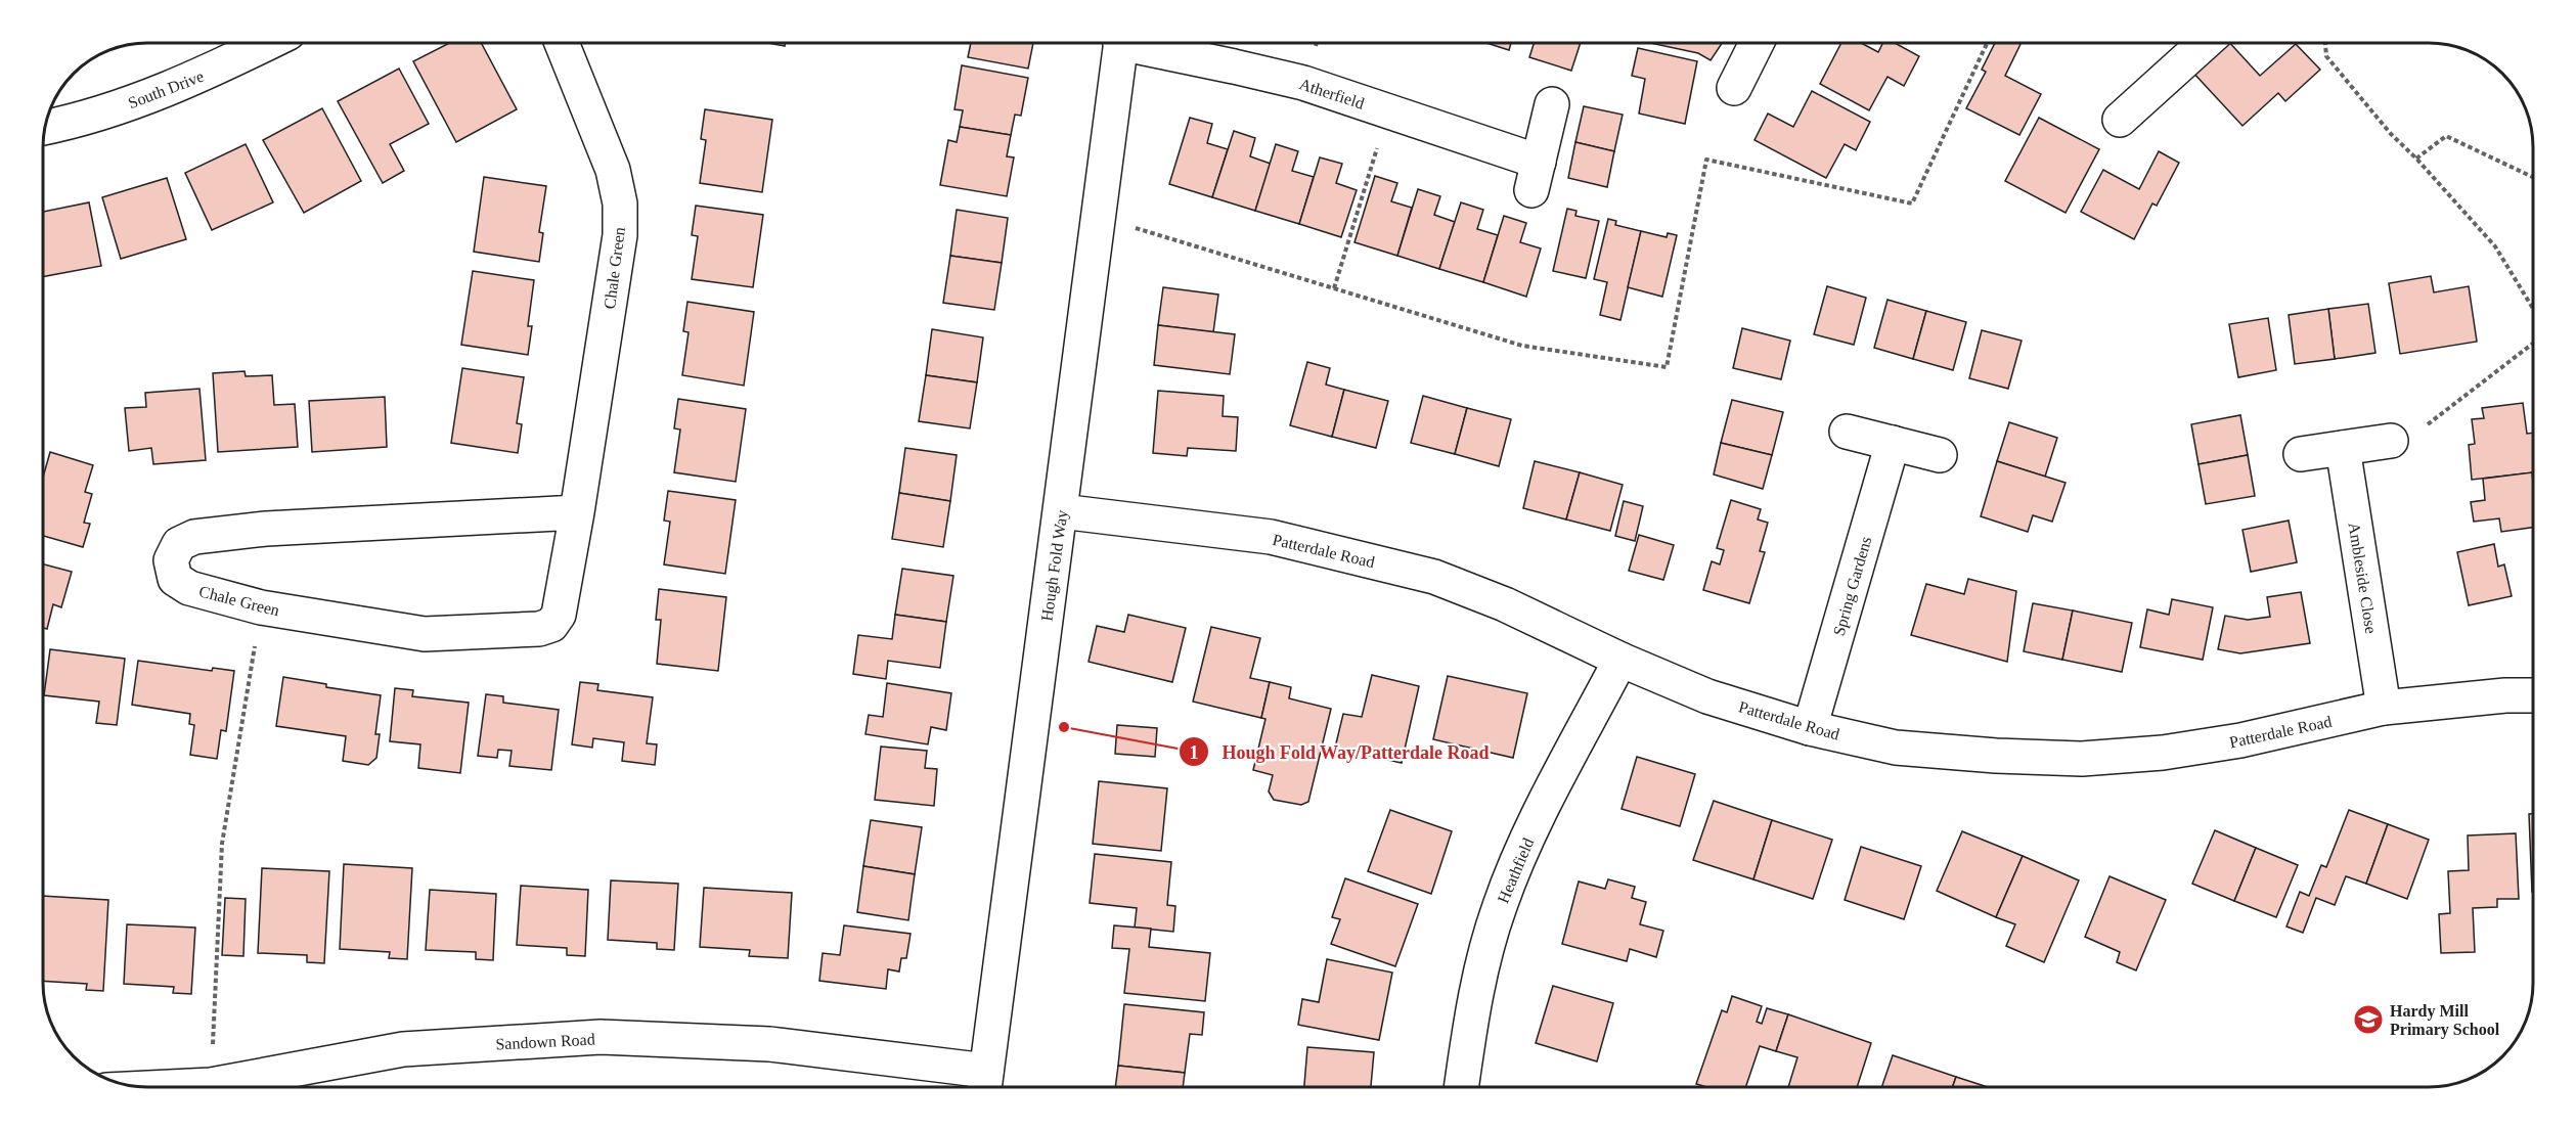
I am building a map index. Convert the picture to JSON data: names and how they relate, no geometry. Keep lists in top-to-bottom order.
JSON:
{
  "streets": {
    "street": [
      "South Drive",
      "Atherfield",
      "Chale Green",
      "Patterdale Road",
      "Hough Fold Way",
      "Ambleside Close",
      "Spring Gardens",
      "Heathfield",
      "Sandown Road"
    ]
  },
  "crossings": [
    ["Patterdale Road", "Hough Fold Way"],
    ["Patterdale Road", "Ambleside Close"],
    ["Patterdale Road", "Spring Gardens"],
    ["Patterdale Road", "Heathfield"],
    ["Hough Fold Way", "Sandown Road"]
  ],
  "places": {
    "other": ["Hough Fold Way/Patterdale Road"],
    "school or university": ["Hardy Mill Primary School"]
  }
}
